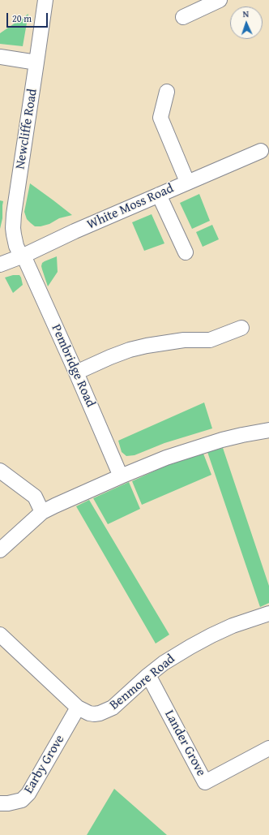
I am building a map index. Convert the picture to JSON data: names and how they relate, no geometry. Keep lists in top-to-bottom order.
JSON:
{
  "streets": {
    "street": [
      "Newcliffe Road",
      "White Moss Road",
      "Pembridge Road",
      "Benmore Road",
      "Lander Grove",
      "Earby Grove"
    ]
  },
  "crossings": [
    ["Newcliffe Road", "White Moss Road"],
    ["Newcliffe Road", "Pembridge Road"],
    ["White Moss Road", "Pembridge Road"],
    ["Benmore Road", "Lander Grove"],
    ["Benmore Road", "Earby Grove"]
  ],
  "scale_bar": "20 m",
  "north": "top"
}
